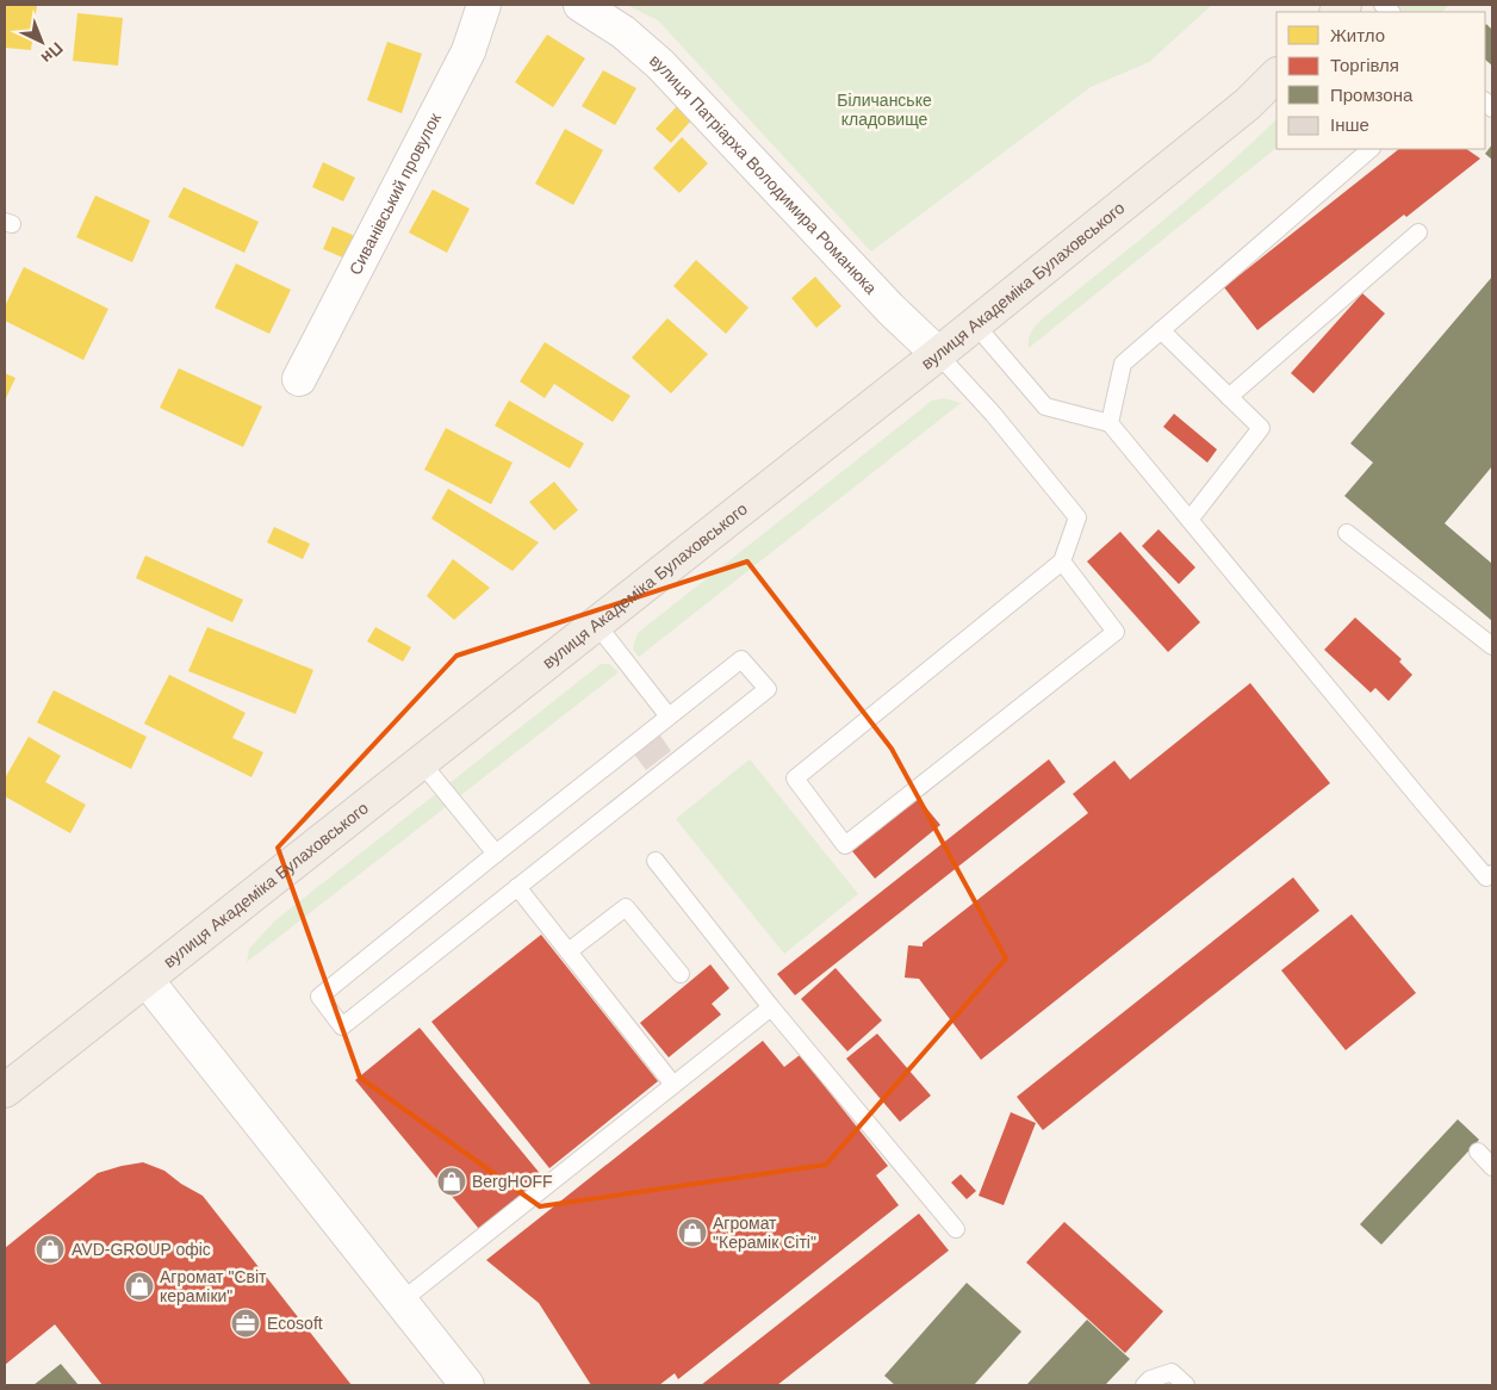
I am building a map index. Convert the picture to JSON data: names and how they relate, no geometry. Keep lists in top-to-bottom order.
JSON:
{
  "streets": {
    "main road": ["вулиця Академіка Булаховського"],
    "street": ["вулиця Патріарха Володимира Романюка", "Сиванівський провулок"]
  },
  "crossings": [
    ["вулиця Патріарха Володимира Романюка", "вулиця Академіка Булаховського"]
  ],
  "parks": ["Біличанське кладовище"],
  "places": {
    "shop": [
      "BergHOFF",
      "Агромат \"Керамік Сіті\"",
      "AVD-GROUP офіс",
      "Агромат \"Світ кераміки\""
    ],
    "office": ["Ecosoft"]
  },
  "legend": [
    "Житло",
    "Торгівля",
    "Промзона",
    "Інше"
  ],
  "north": "bottom right"
}
